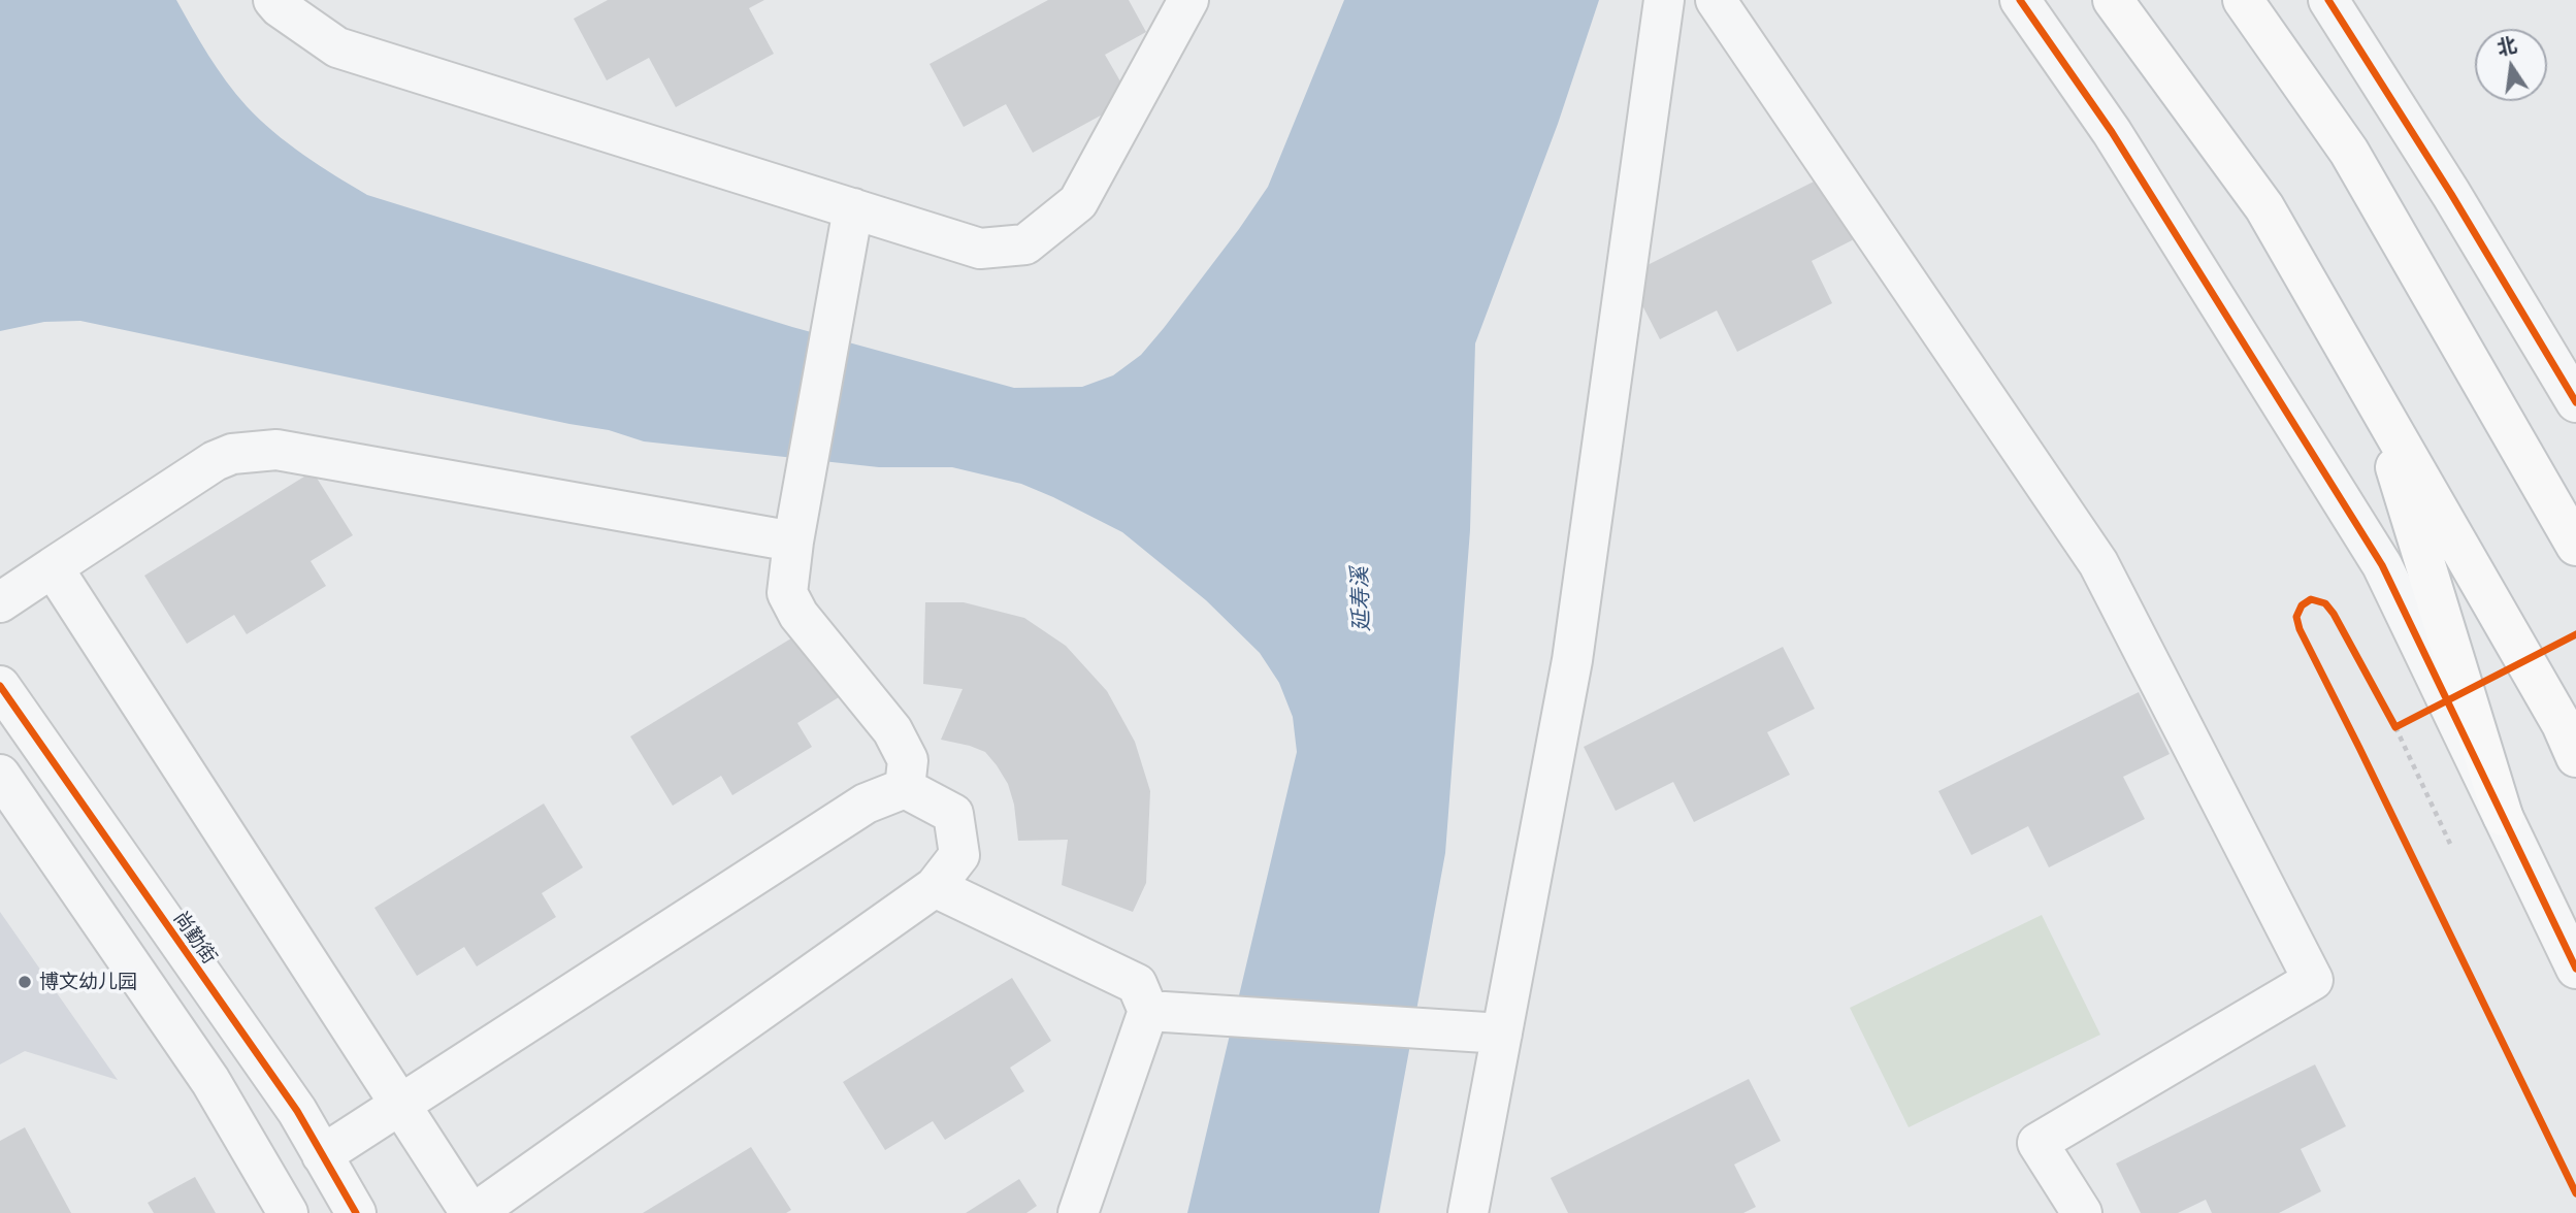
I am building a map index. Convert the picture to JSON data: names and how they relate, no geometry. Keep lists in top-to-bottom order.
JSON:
{
  "streets": {
    "street": ["尚勤街"]
  },
  "water": ["延寿溪"],
  "places": ["博文幼儿园"],
  "north": "top"
}
